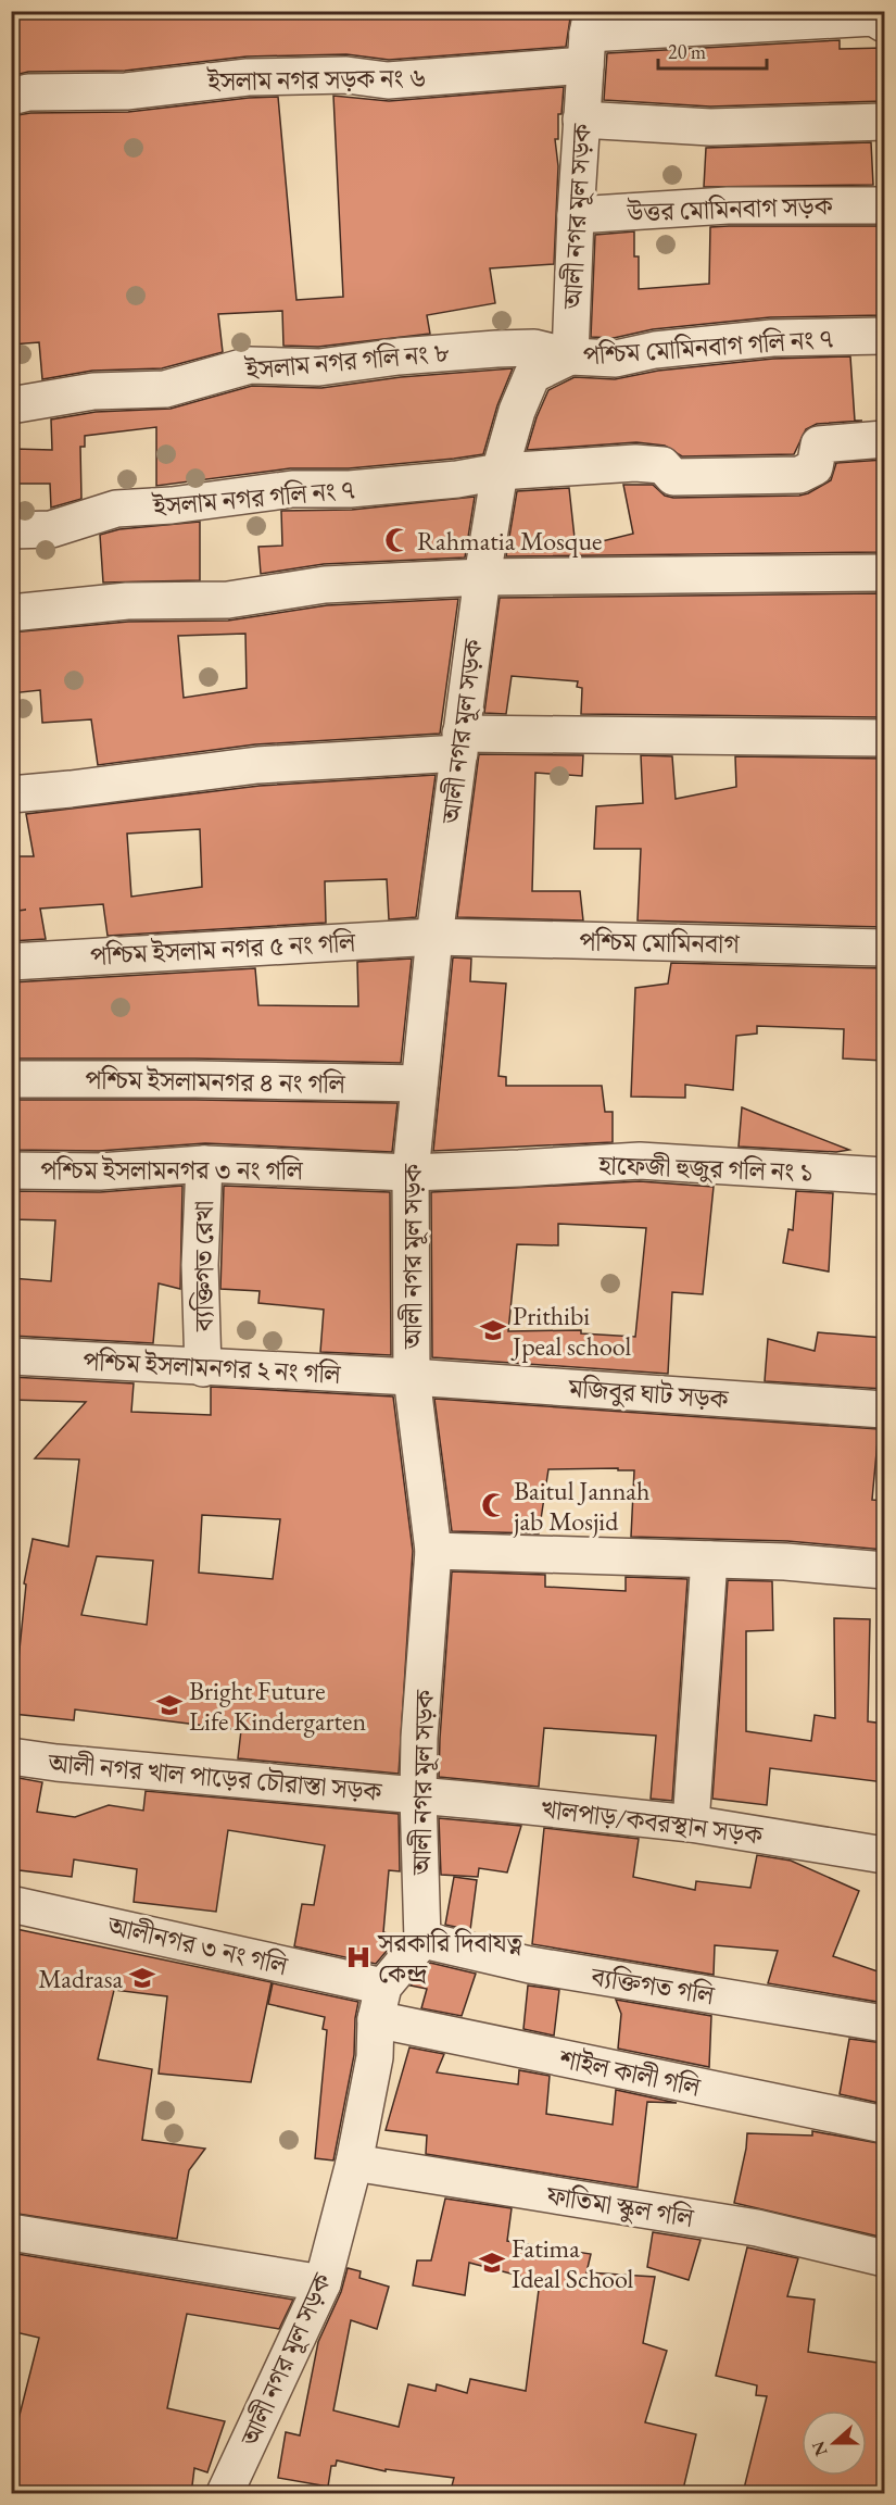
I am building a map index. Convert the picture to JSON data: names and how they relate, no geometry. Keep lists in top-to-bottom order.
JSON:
{
  "streets": {
    "street": [
      "ইসলাম নগর সড়ক নং ৬",
      "উত্তর মোমিনবাগ সড়ক",
      "আলী নগর মূল সড়ক",
      "পশ্চিম মোমিনবাগ গলি নং ৭",
      "ইসলাম নগর গলি নং ৮",
      "ইসলাম নগর গলি নং ৭",
      "পশ্চিম মোমিনবাগ",
      "পশ্চিম ইসলাম নগর ৫ নং গলি",
      "পশ্চিম ইসলামনগর ৪ নং গলি",
      "হাফেজী হুজুর গলি নং ১",
      "পশ্চিম ইসলামনগর ৩ নং গলি",
      "ব্যক্তিগত রেখা",
      "পশ্চিম ইসলামনগর ২ নং গলি",
      "মজিবুর ঘাট সড়ক",
      "আলী নগর খাল পাড়ের চৌরাস্তা সড়ক",
      "খালপাড়/কবরস্থান সড়ক",
      "আলীনগর ৩ নং গলি",
      "ব্যক্তিগত গলি",
      "শাইল কালী গলি",
      "ফাতিমা স্কুল গলি"
    ]
  },
  "crossings": [
    ["ইসলাম নগর সড়ক নং ৬", "আলী নগর মূল সড়ক"],
    ["উত্তর মোমিনবাগ সড়ক", "আলী নগর মূল সড়ক"],
    ["আলী নগর মূল সড়ক", "পশ্চিম মোমিনবাগ গলি নং ৭"],
    ["আলী নগর মূল সড়ক", "ইসলাম নগর গলি নং ৮"],
    ["আলী নগর মূল সড়ক", "ইসলাম নগর গলি নং ৭"],
    ["আলী নগর মূল সড়ক", "পশ্চিম মোমিনবাগ"],
    ["আলী নগর মূল সড়ক", "পশ্চিম ইসলাম নগর ৫ নং গলি"],
    ["আলী নগর মূল সড়ক", "পশ্চিম ইসলামনগর ৪ নং গলি"],
    ["আলী নগর মূল সড়ক", "হাফেজী হুজুর গলি নং ১"],
    ["আলী নগর মূল সড়ক", "পশ্চিম ইসলামনগর ৩ নং গলি"],
    ["আলী নগর মূল সড়ক", "পশ্চিম ইসলামনগর ২ নং গলি"],
    ["আলী নগর মূল সড়ক", "মজিবুর ঘাট সড়ক"],
    ["আলী নগর মূল সড়ক", "আলী নগর খাল পাড়ের চৌরাস্তা সড়ক"],
    ["আলী নগর মূল সড়ক", "খালপাড়/কবরস্থান সড়ক"],
    ["আলী নগর মূল সড়ক", "আলীনগর ৩ নং গলি"],
    ["আলী নগর মূল সড়ক", "ব্যক্তিগত গলি"],
    ["আলী নগর মূল সড়ক", "শাইল কালী গলি"],
    ["আলী নগর মূল সড়ক", "ফাতিমা স্কুল গলি"],
    ["পশ্চিম মোমিনবাগ গলি নং ৭", "ইসলাম নগর গলি নং ৮"],
    ["পশ্চিম মোমিনবাগ", "পশ্চিম ইসলাম নগর ৫ নং গলি"],
    ["হাফেজী হুজুর গলি নং ১", "পশ্চিম ইসলামনগর ৩ নং গলি"],
    ["পশ্চিম ইসলামনগর ৩ নং গলি", "ব্যক্তিগত রেখা"],
    ["ব্যক্তিগত রেখা", "পশ্চিম ইসলামনগর ২ নং গলি"],
    ["পশ্চিম ইসলামনগর ২ নং গলি", "মজিবুর ঘাট সড়ক"],
    ["আলী নগর খাল পাড়ের চৌরাস্তা সড়ক", "খালপাড়/কবরস্থান সড়ক"],
    ["আলীনগর ৩ নং গলি", "শাইল কালী গলি"]
  ],
  "places": {
    "mosque": ["Rahmatia Mosque", "Baitul Jannah jab Mosjid"],
    "school or university": [
      "Prithibi Jpeal school",
      "Bright Future Life Kindergarten",
      "Madrasa",
      "Fatima Ideal School"
    ],
    "hospital": ["সরকারি দিবাযত্ন কেন্দ্র"]
  },
  "scale_bar": "20 m",
  "north": "left"
}
